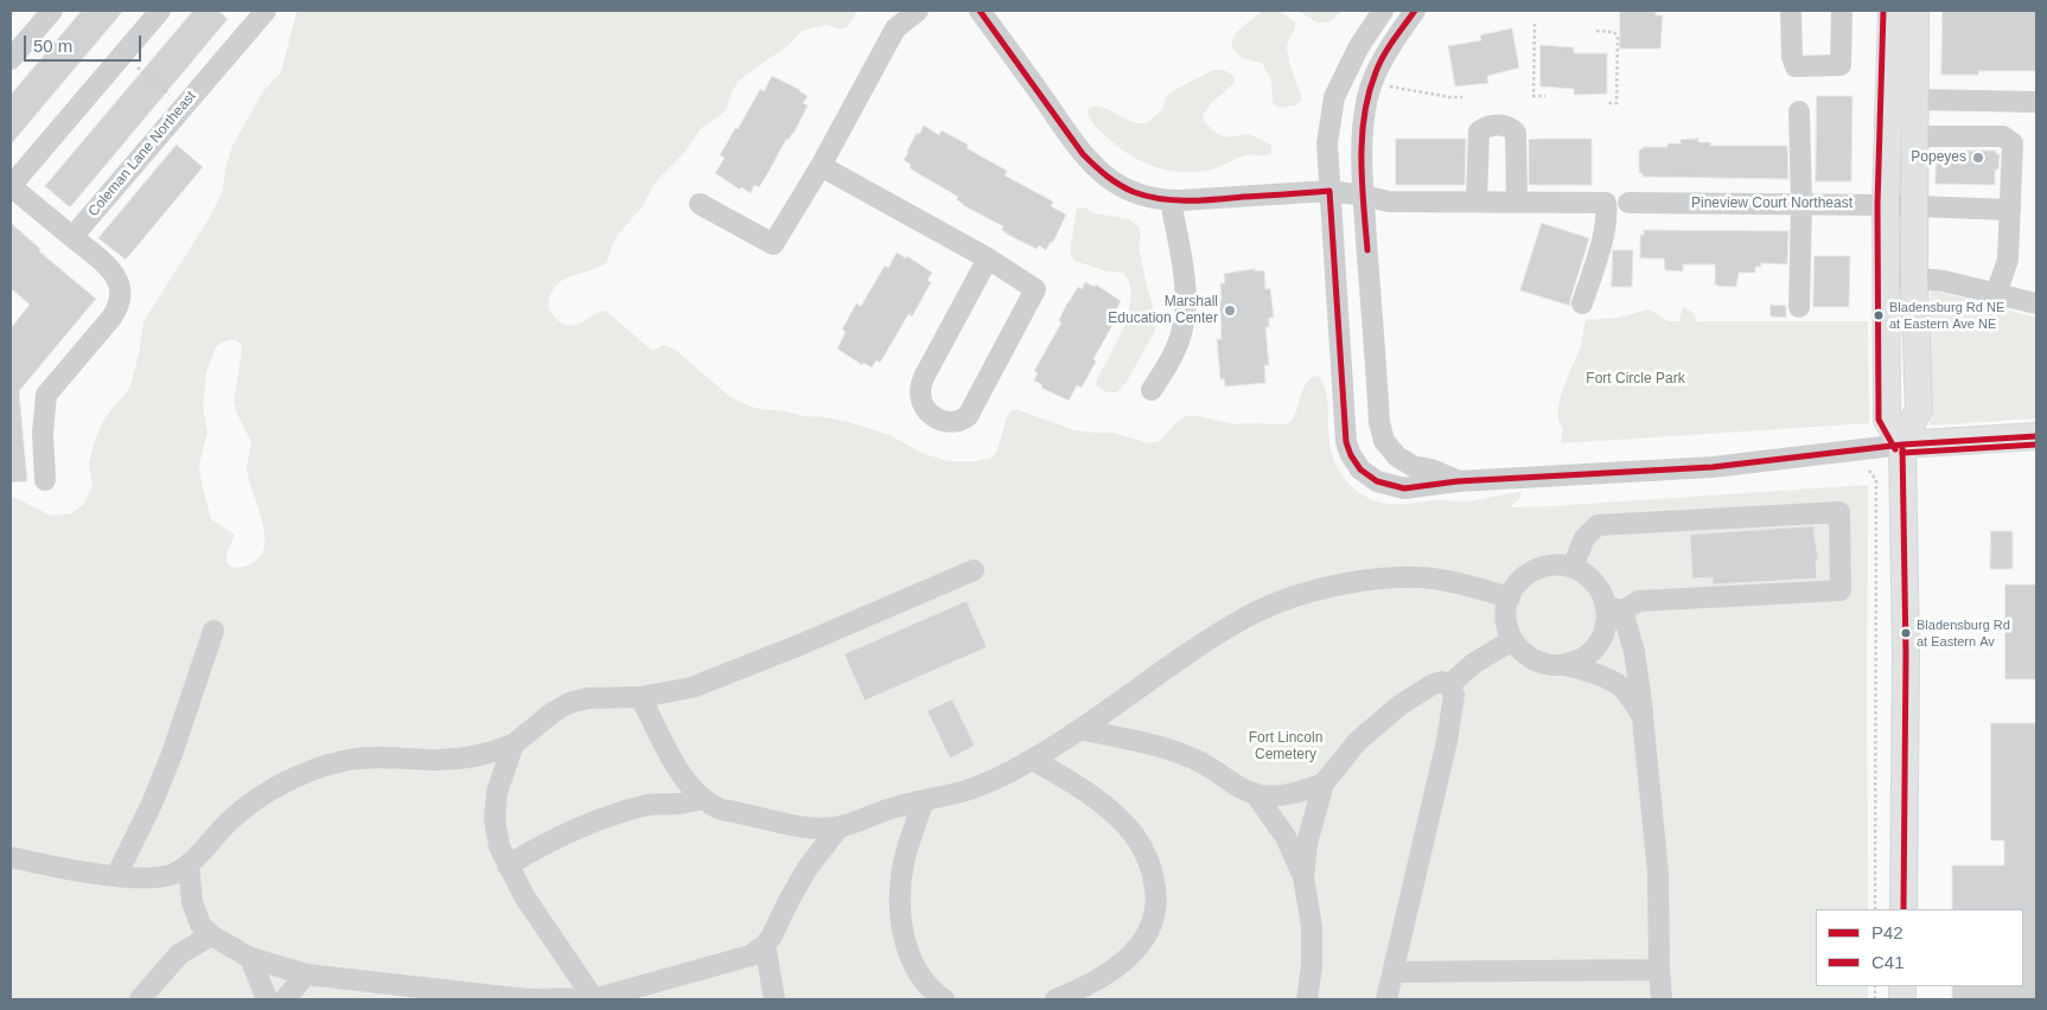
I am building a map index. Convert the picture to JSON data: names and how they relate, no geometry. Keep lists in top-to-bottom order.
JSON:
{
  "streets": {
    "street": ["Coleman Lane Northeast", "Pineview Court Northeast"]
  },
  "parks": ["Fort Circle Park", "Fort Lincoln Cemetery"],
  "places": [
    "Popeyes",
    "Marshall Education Center",
    "Bladensburg Rd NE at Eastern Ave NE",
    "Bladensburg Rd at Eastern Av"
  ],
  "lines": ["transit line P42", "transit line C41"],
  "legend": ["P42", "C41"],
  "scale_bar": "50 m"
}
